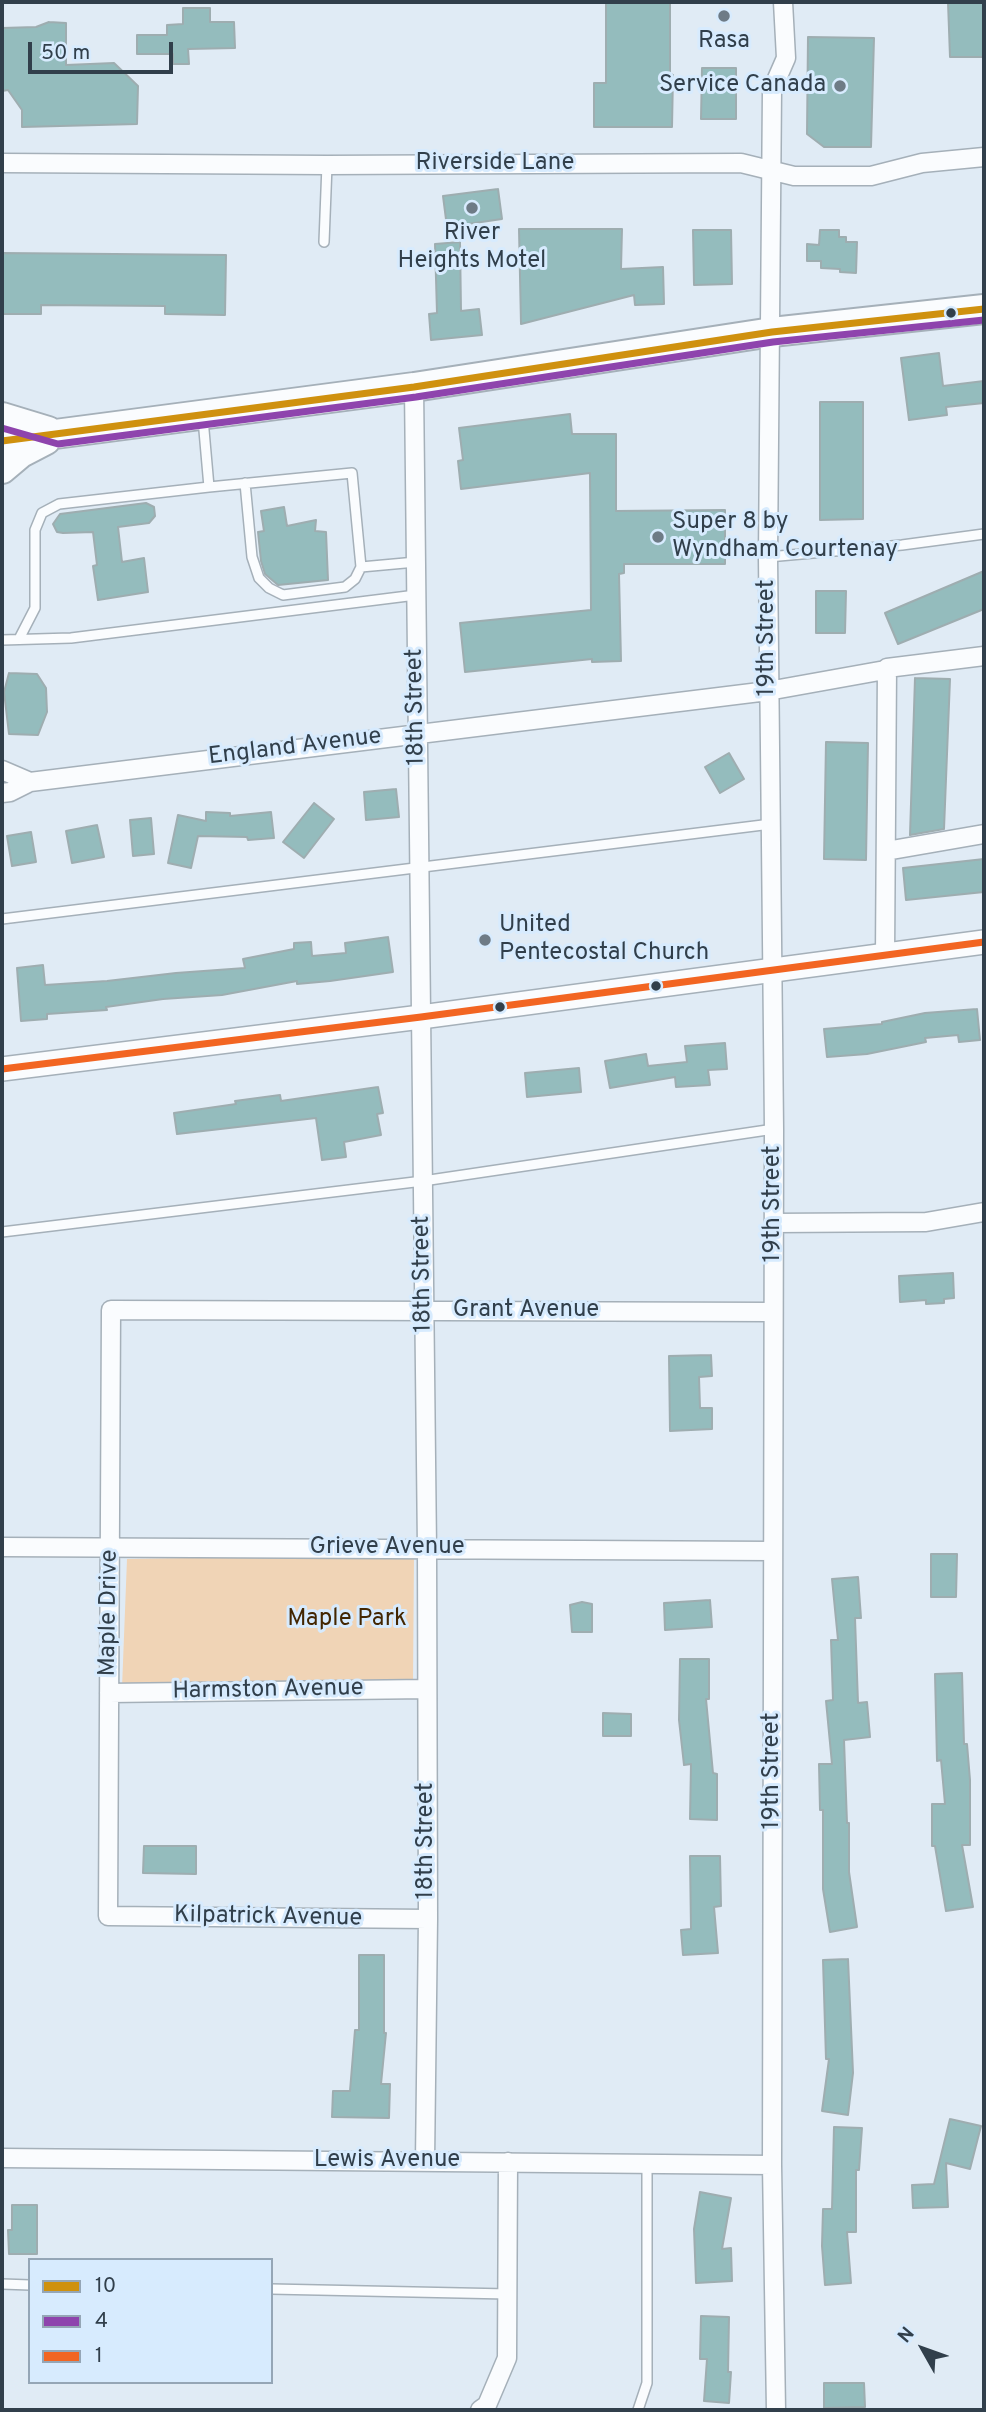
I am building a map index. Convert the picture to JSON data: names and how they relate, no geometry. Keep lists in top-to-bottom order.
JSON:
{
  "streets": {
    "street": [
      "Riverside Lane",
      "19th Street",
      "18th Street",
      "England Avenue",
      "Grant Avenue",
      "Grieve Avenue",
      "Maple Drive",
      "Harmston Avenue",
      "Kilpatrick Avenue",
      "Lewis Avenue"
    ]
  },
  "crossings": [
    ["Riverside Lane", "19th Street"],
    ["19th Street", "England Avenue"],
    ["19th Street", "Grant Avenue"],
    ["19th Street", "Grieve Avenue"],
    ["19th Street", "Lewis Avenue"],
    ["18th Street", "England Avenue"],
    ["18th Street", "Grant Avenue"],
    ["18th Street", "Grieve Avenue"],
    ["18th Street", "Harmston Avenue"],
    ["18th Street", "Kilpatrick Avenue"],
    ["18th Street", "Lewis Avenue"],
    ["Grant Avenue", "Maple Drive"],
    ["Grieve Avenue", "Maple Drive"],
    ["Maple Drive", "Harmston Avenue"],
    ["Maple Drive", "Kilpatrick Avenue"]
  ],
  "parks": ["Maple Park"],
  "places": [
    "Rasa",
    "Service Canada",
    "River Heights Motel",
    "Super 8 by Wyndham Courtenay",
    "United Pentecostal Church"
  ],
  "lines": ["transit line 10", "transit line 4", "transit line 1"],
  "legend": ["10", "4", "1"],
  "scale_bar": "50 m",
  "north": "top left"
}
